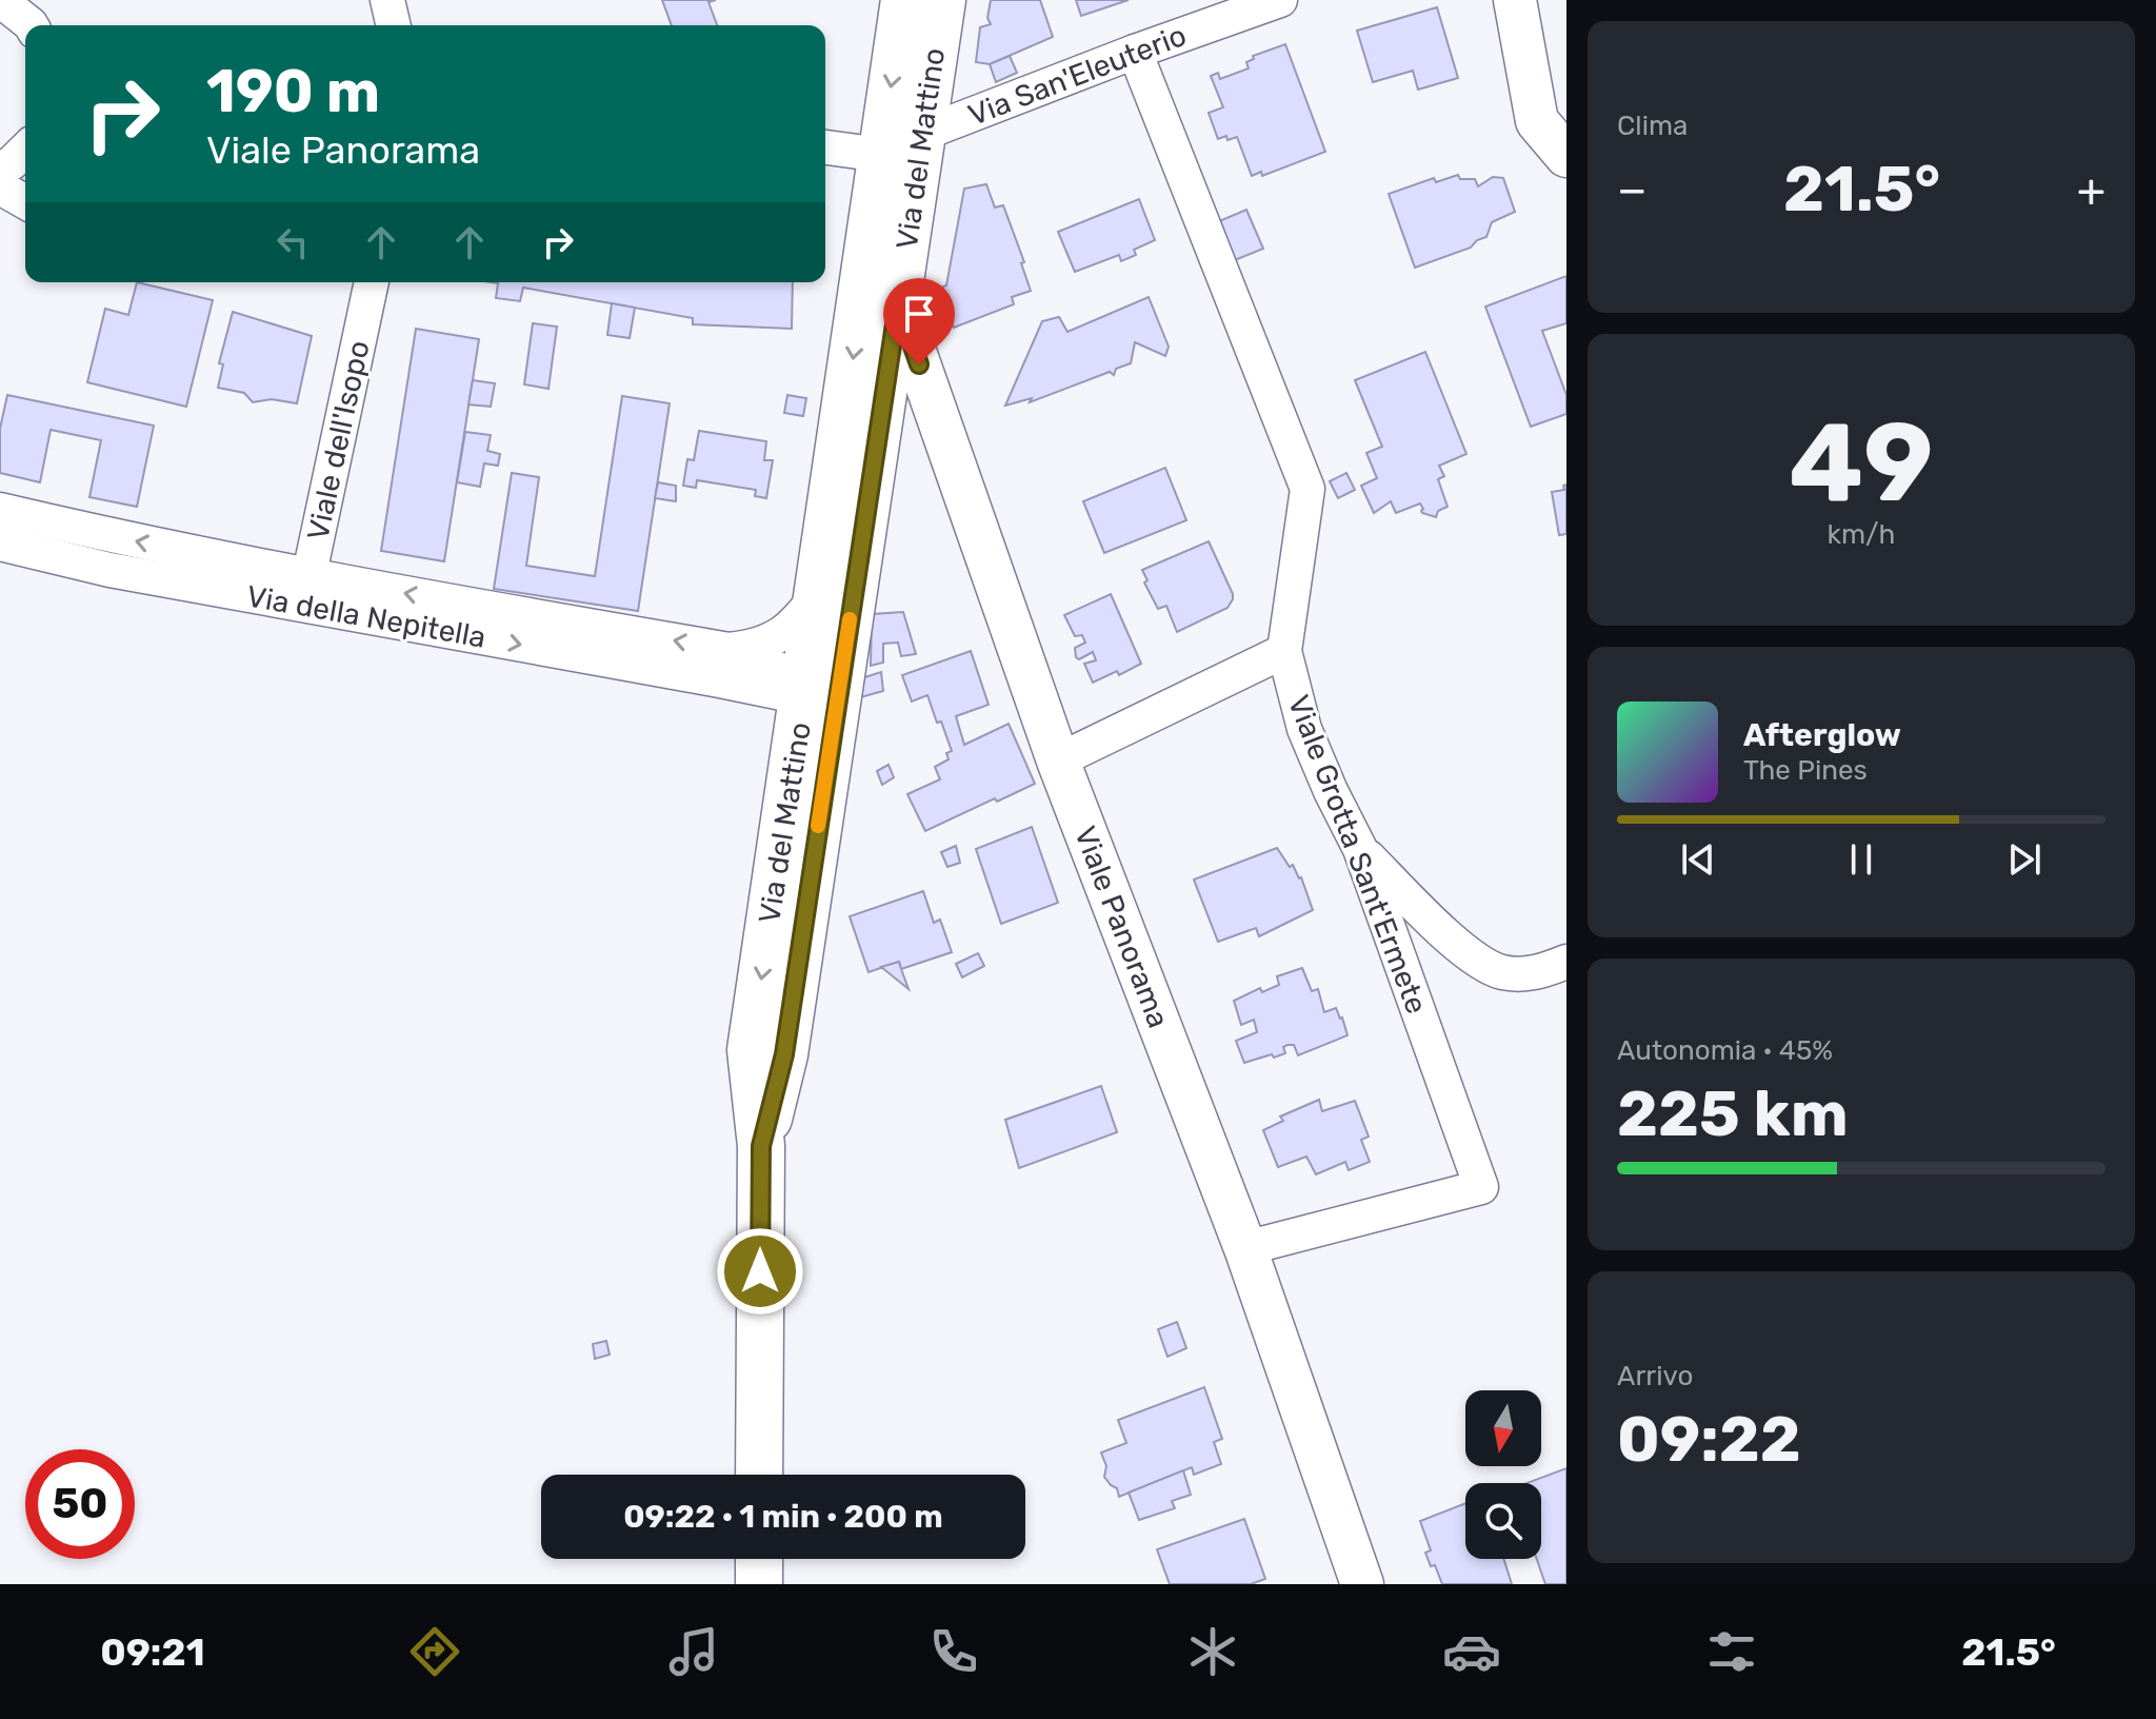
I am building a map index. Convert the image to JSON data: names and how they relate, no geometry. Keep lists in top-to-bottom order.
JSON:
{
  "streets": {
    "main road": ["Via del Mattino"],
    "street": [
      "Via San'Eleuterio",
      "Viale dell'Isopo",
      "Via della Nepitella",
      "Viale Grotta Sant'Ermete",
      "Viale Panorama"
    ]
  },
  "crossings": [
    ["Via San'Eleuterio", "Via del Mattino"],
    ["Via San'Eleuterio", "Viale Grotta Sant'Ermete"],
    ["Via del Mattino", "Via della Nepitella"],
    ["Via del Mattino", "Viale Panorama"],
    ["Viale dell'Isopo", "Via della Nepitella"],
    ["Viale Grotta Sant'Ermete", "Viale Panorama"]
  ],
  "north": "bottom",
  "page": {
    "tile": [
      "Clima",
      ["49", "km/h"],
      ["Autonomia · 45%", "225 km"],
      ["Arrivo", "09:22"]
    ],
    "turn": ["190 m", "Viale Panorama"],
    "heat": ["−", "21.5°", "+"],
    "song": ["Afterglow", "The Pines"],
    "limit": "50",
    "trip": "09:22 · 1 min · 200 m",
    "tabs": ["09:21", "21.5°"]
  }
}
